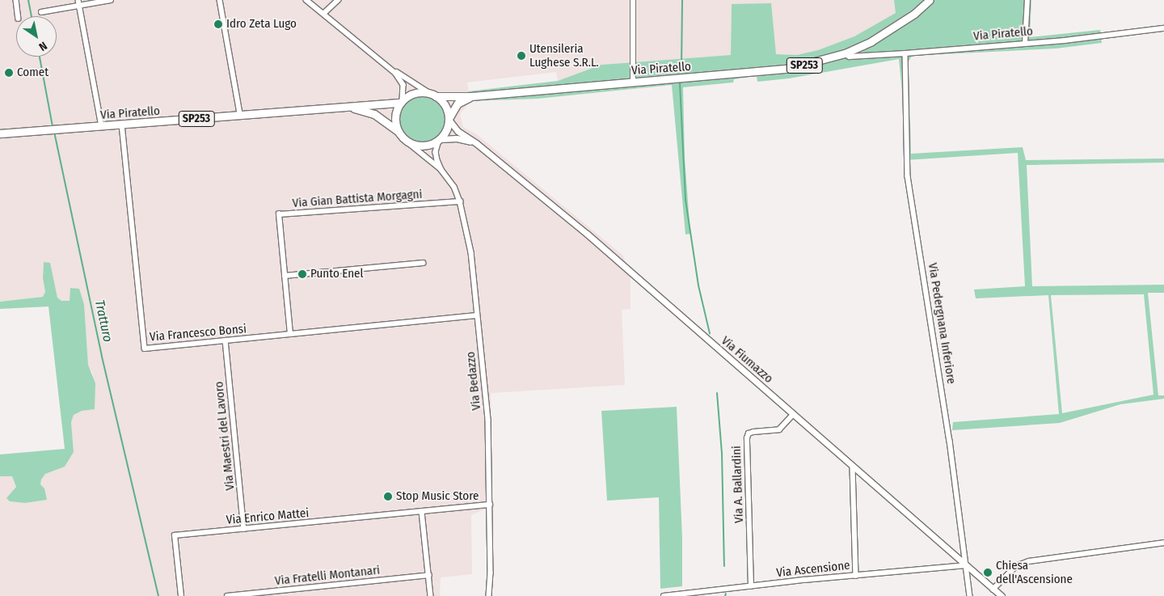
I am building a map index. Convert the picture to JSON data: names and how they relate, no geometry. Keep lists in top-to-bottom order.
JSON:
{
  "streets": {
    "main road": ["Via Piratello", "SP253"],
    "street": [
      "Via Gian Battista Morgagni",
      "Via Pedergnana Inferiore",
      "Via Francesco Bonsi",
      "Via Fiumazzo",
      "Via Bedazzo",
      "Via Maestri del Lavoro",
      "Via A. Ballardini",
      "Via Enrico Mattei",
      "Via Ascensione",
      "Via Fratelli Montanari"
    ]
  },
  "crossings": [
    ["Via Piratello", "SP253"],
    ["Via Piratello", "Via Pedergnana Inferiore"],
    ["Via Piratello", "Via Francesco Bonsi"],
    ["Via Piratello", "Via Fiumazzo"],
    ["Via Piratello", "Via Bedazzo"],
    ["SP253", "Via Fiumazzo"],
    ["SP253", "Via Bedazzo"],
    ["Via Gian Battista Morgagni", "Via Francesco Bonsi"],
    ["Via Gian Battista Morgagni", "Via Bedazzo"],
    ["Via Pedergnana Inferiore", "Via Fiumazzo"],
    ["Via Pedergnana Inferiore", "Via Ascensione"],
    ["Via Francesco Bonsi", "Via Bedazzo"],
    ["Via Francesco Bonsi", "Via Maestri del Lavoro"],
    ["Via Fiumazzo", "Via Bedazzo"],
    ["Via Fiumazzo", "Via A. Ballardini"],
    ["Via Fiumazzo", "Via Ascensione"],
    ["Via Bedazzo", "Via Enrico Mattei"],
    ["Via Maestri del Lavoro", "Via Enrico Mattei"],
    ["Via A. Ballardini", "Via Ascensione"]
  ],
  "water": ["Tratturo"],
  "places": [
    "Idro Zeta Lugo",
    "Utensileria Lughese S.R.L.",
    "Comet",
    "Punto Enel",
    "Stop Music Store",
    "Chiesa dell'Ascensione"
  ],
  "north": "bottom right"
}
